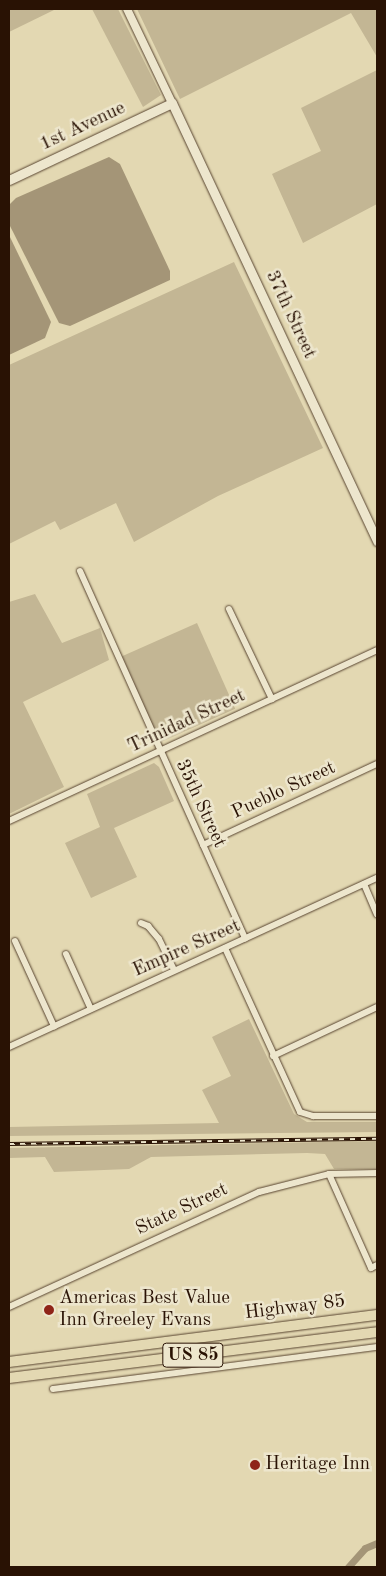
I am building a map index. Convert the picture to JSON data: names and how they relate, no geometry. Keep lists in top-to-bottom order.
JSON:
{
  "streets": {
    "highway": ["Highway 85", "US 85"],
    "main road": ["1st Avenue", "37th Street"],
    "street": [
      "Trinidad Street",
      "Pueblo Street",
      "35th Street",
      "Empire Street",
      "State Street"
    ]
  },
  "crossings": [
    ["1st Avenue", "37th Street"],
    ["Trinidad Street", "35th Street"],
    ["Pueblo Street", "35th Street"],
    ["35th Street", "Empire Street"]
  ],
  "places": ["Americas Best Value Inn Greeley Evans", "Heritage Inn"]
}
